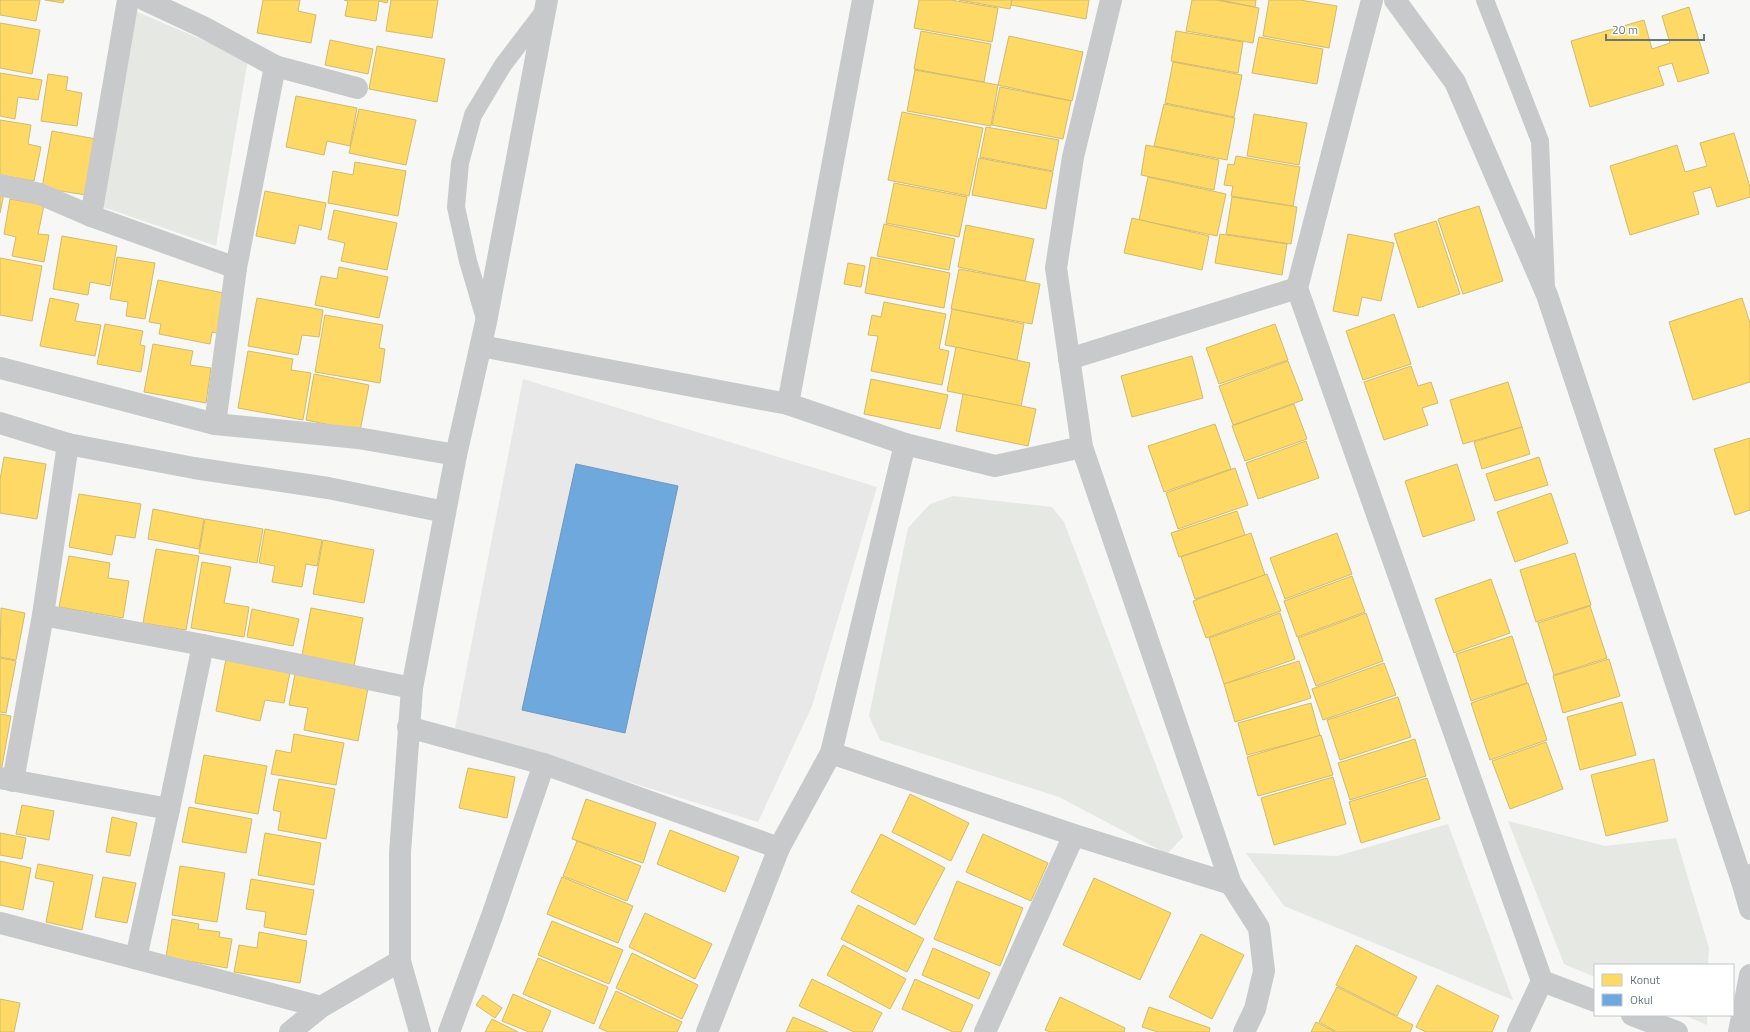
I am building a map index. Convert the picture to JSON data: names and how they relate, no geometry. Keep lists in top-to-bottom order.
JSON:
{
  "legend": ["Konut", "Okul"],
  "scale_bar": "20 m"
}
